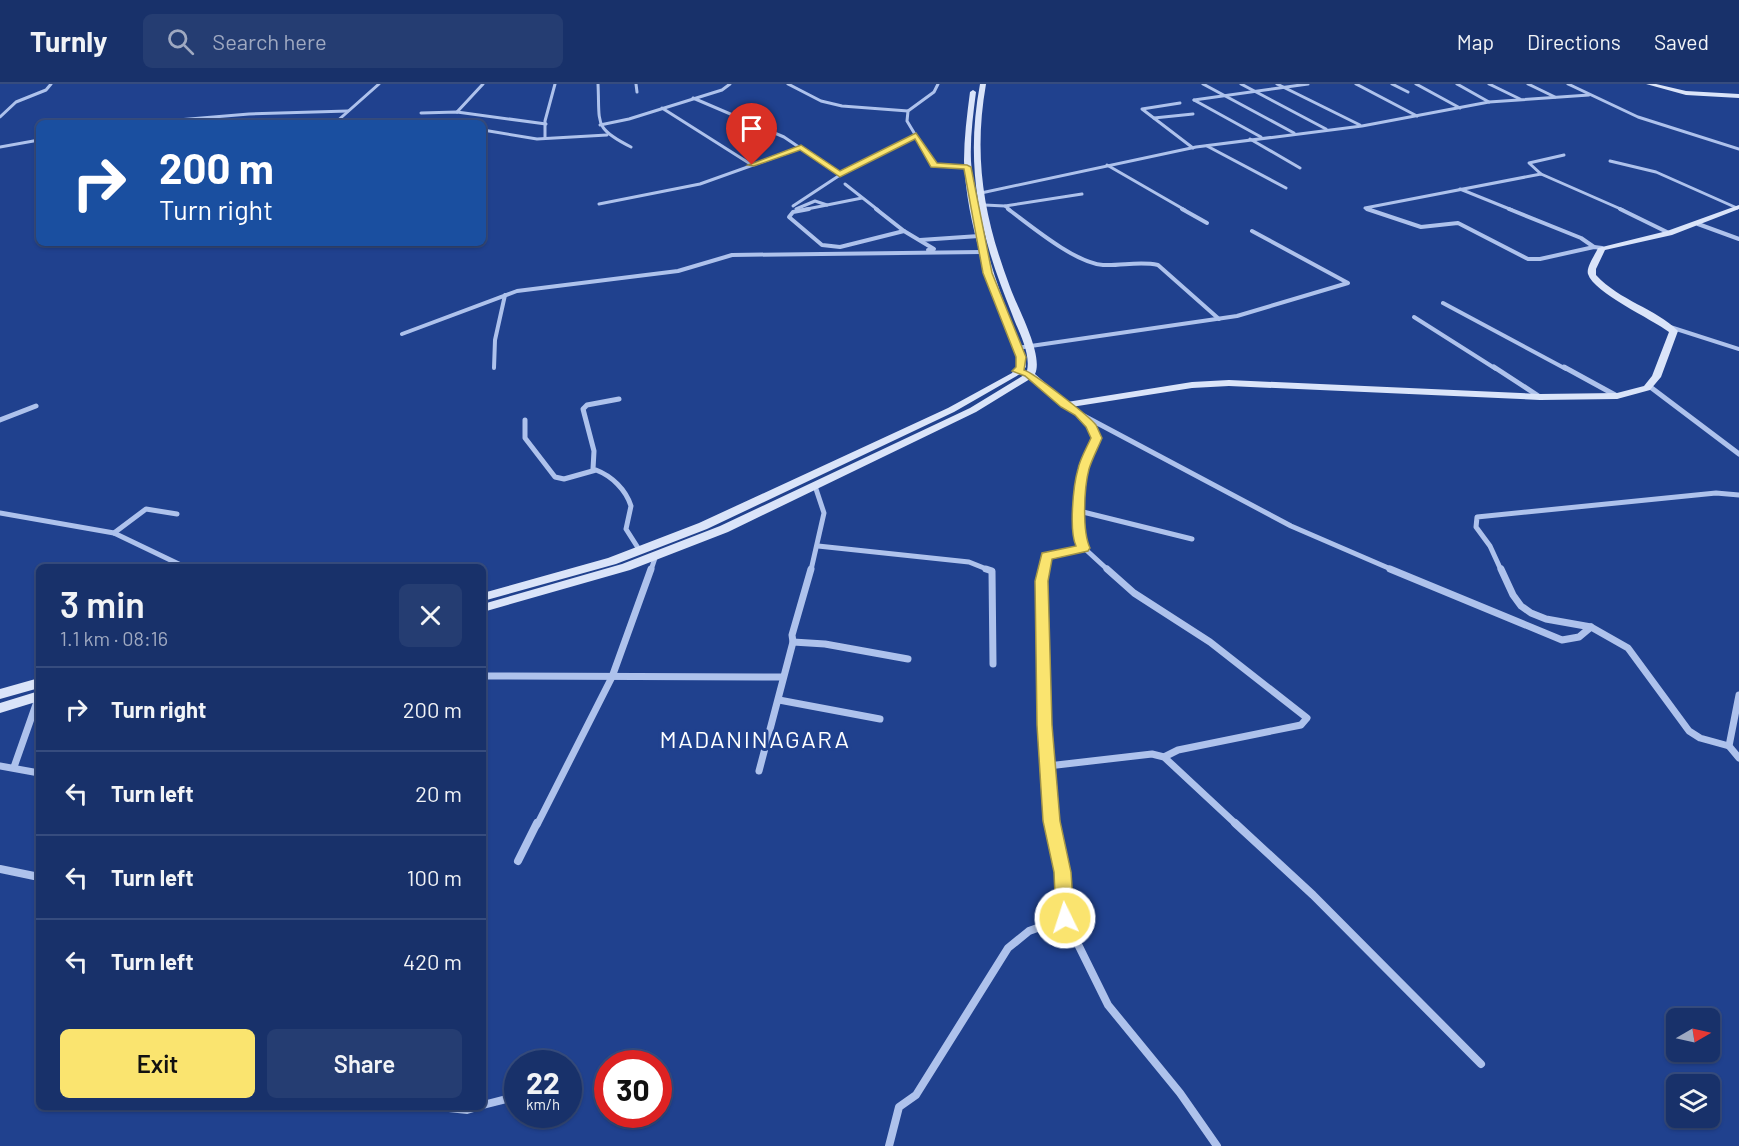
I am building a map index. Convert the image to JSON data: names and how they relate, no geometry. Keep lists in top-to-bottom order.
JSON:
{
  "districts": ["MADANINAGARA"],
  "north": "right",
  "page": {
    "header": "Turnly",
    "search": "Search here",
    "nav": ["Map", "Directions", "Saved"],
    "turn": ["200 m", "Turn right"],
    "heading": ["3 min", "1.1 km · 08:16"],
    "list": [
      {
        "name": "Turn right",
        "value": "200 m"
      },
      {
        "name": "Turn left",
        "value": "20 m"
      },
      {
        "name": "Turn left",
        "value": "100 m"
      },
      {
        "name": "Turn left",
        "value": "420 m"
      }
    ],
    "buttons": ["Exit", "Share"],
    "speed": "22 km/h",
    "limit": "30"
  }
}
